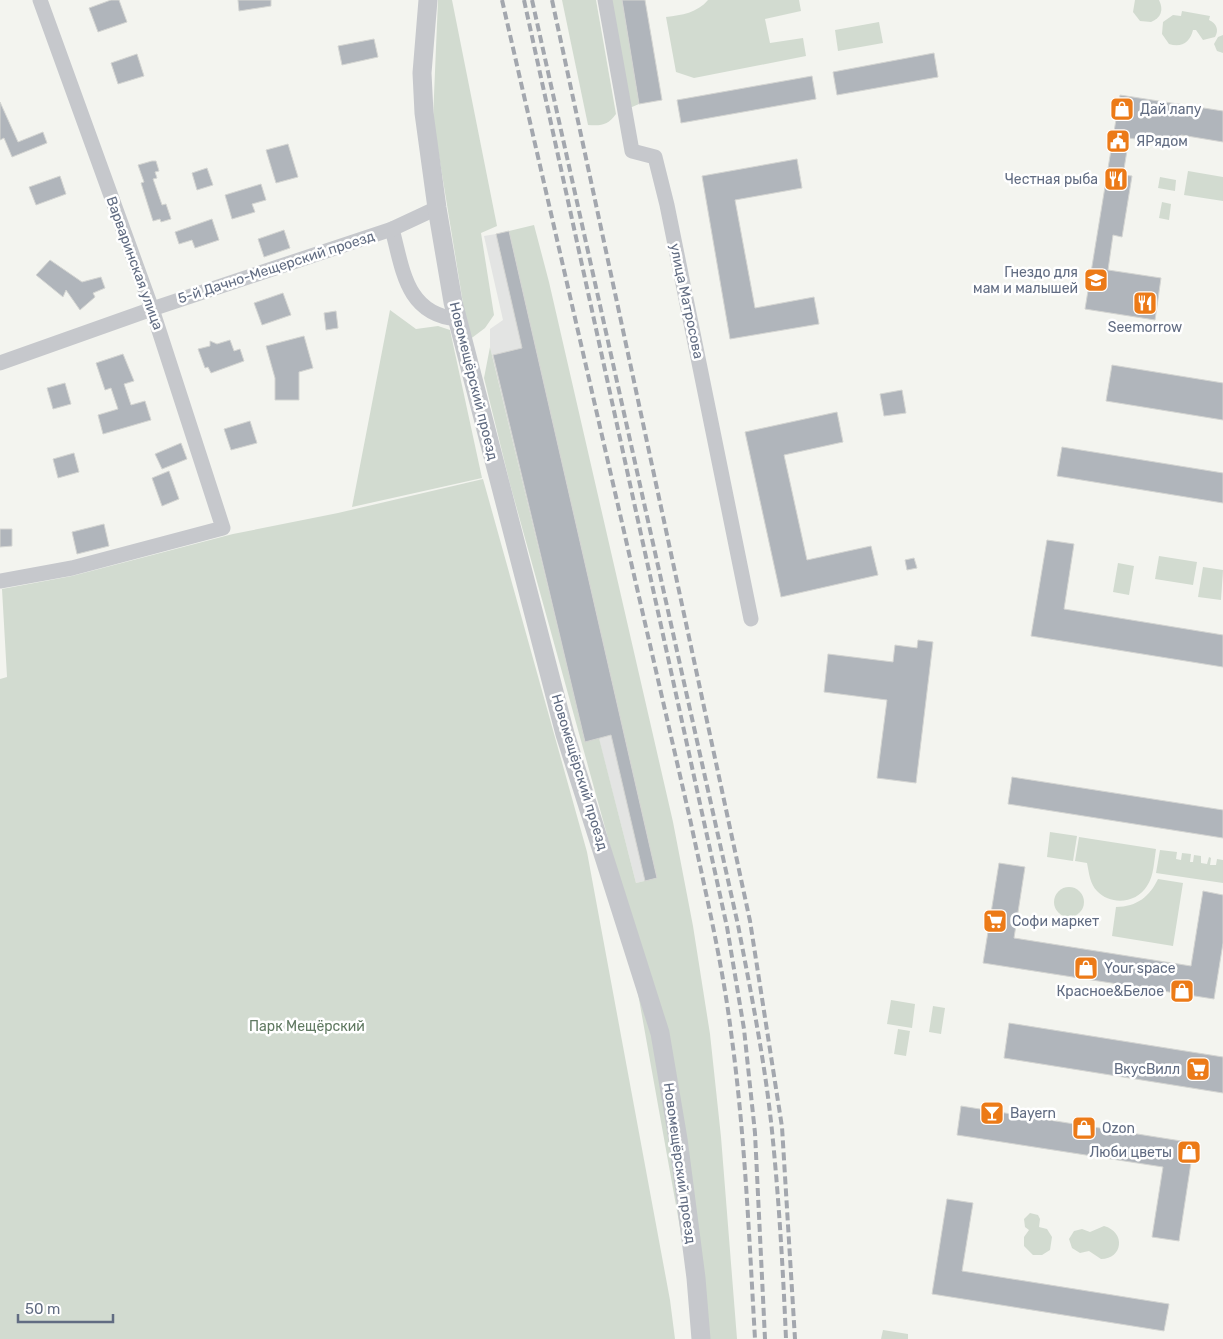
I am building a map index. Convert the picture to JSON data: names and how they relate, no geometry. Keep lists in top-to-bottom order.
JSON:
{
  "streets": {
    "street": [
      "Варваринская улица",
      "5-й Дачно-Мещерский проезд",
      "улица Матросова",
      "Новомещёрский проезд"
    ]
  },
  "crossings": [
    ["Варваринская улица", "5-й Дачно-Мещерский проезд"],
    ["5-й Дачно-Мещерский проезд", "Новомещёрский проезд"]
  ],
  "parks": ["Парк Мещёрский"],
  "places": {
    "shop": [
      "Дай лапу",
      "Your space",
      "Красное&Белое",
      "Ozon",
      "Люби цветы"
    ],
    "public building": ["ЯРядом"],
    "restaurant": ["Честная рыба", "Seemorrow"],
    "school or university": ["Гнездо для мам и малышей"],
    "supermarket": ["Софи маркет", "ВкусВилл"],
    "bar": ["Bayern"]
  },
  "scale_bar": "50 m"
}
